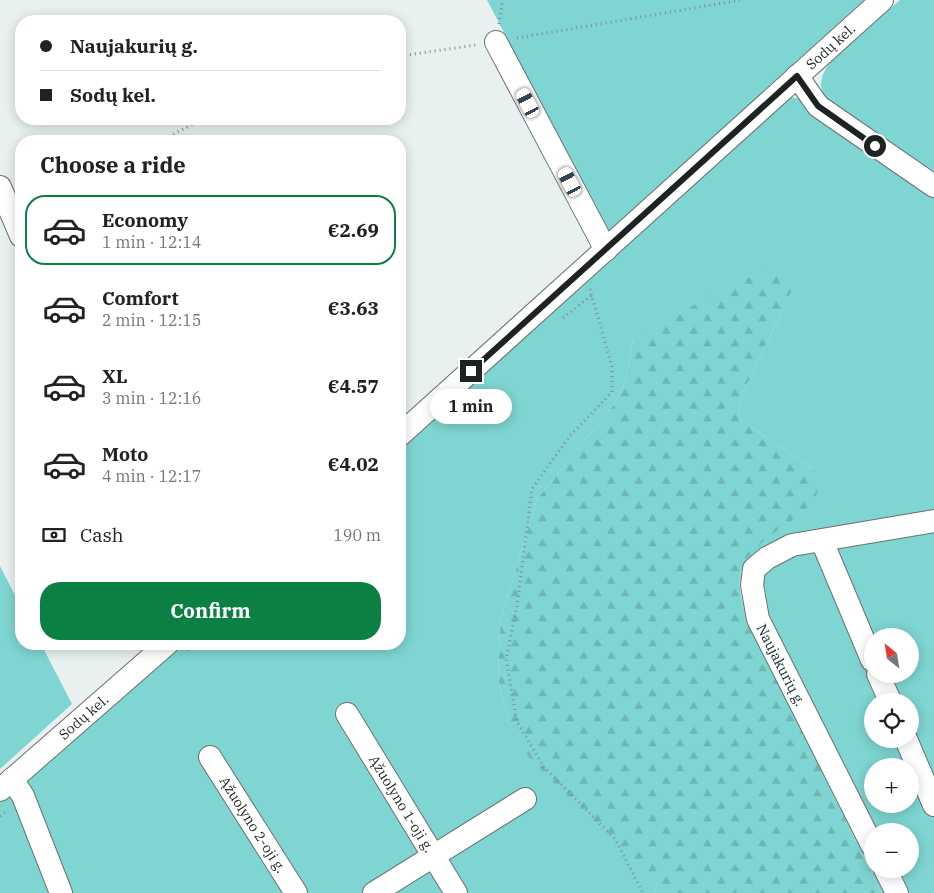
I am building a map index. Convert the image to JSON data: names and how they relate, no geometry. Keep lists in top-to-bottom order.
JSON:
{
  "streets": {
    "street": [
      "Sodų kel.",
      "Naujakurių g.",
      "Ąžuolyno 1-oji g.",
      "Ąžuolyno 2-oji g."
    ]
  },
  "north": "top left",
  "page": {
    "banner": ["Naujakurių g.", "Sodų kel."],
    "heading": "Choose a ride",
    "list": [
      {
        "name": "Economy",
        "note": "1 min · 12:14",
        "value": "€2.69"
      },
      {
        "name": "Comfort",
        "note": "2 min · 12:15",
        "value": "€3.63"
      },
      {
        "name": "XL",
        "note": "3 min · 12:16",
        "value": "€4.57"
      },
      {
        "name": "Moto",
        "note": "4 min · 12:17",
        "value": "€4.02"
      }
    ],
    "bubble": "1 min",
    "pay": ["Cash", "190 m"],
    "buttons": "Confirm",
    "map_buttons": ["+", "−"]
  }
}
